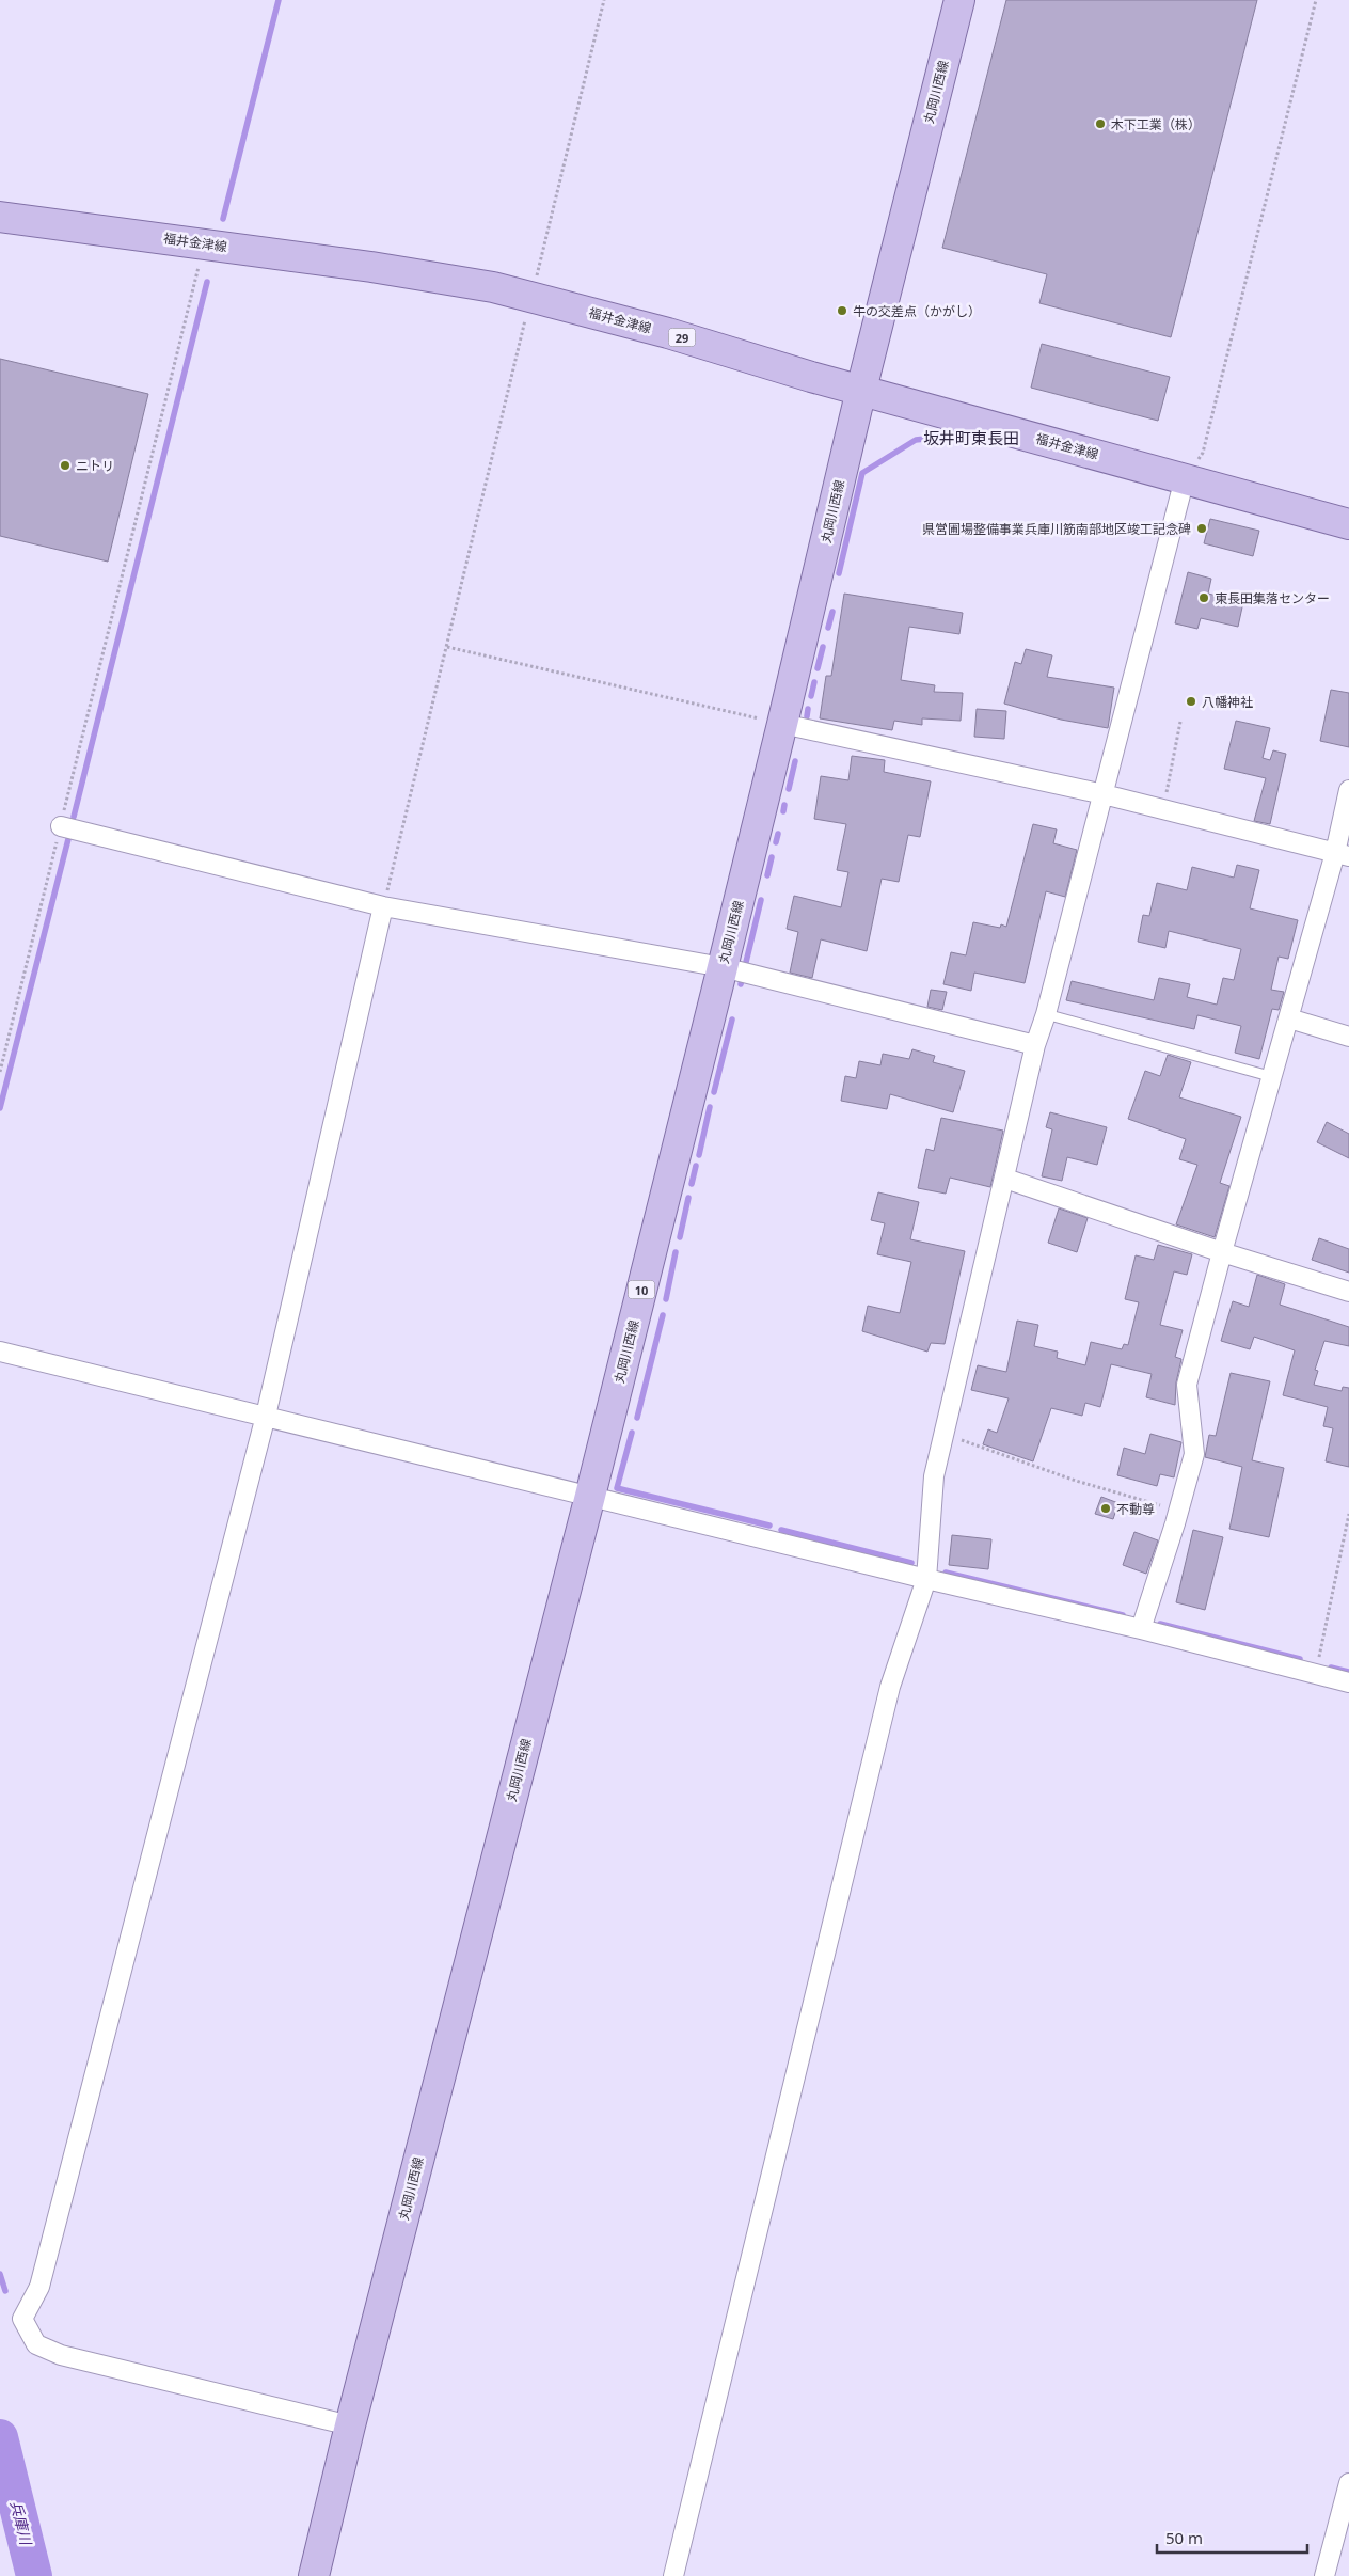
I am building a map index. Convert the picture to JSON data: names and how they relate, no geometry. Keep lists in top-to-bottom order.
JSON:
{
  "streets": {
    "main road": [
      "丸岡川西線",
      "福井金津線",
      "29",
      "10"
    ]
  },
  "crossings": [
    ["丸岡川西線", "福井金津線"]
  ],
  "districts": ["坂井町東長田"],
  "water": ["兵庫川"],
  "places": [
    "木下工業（株）",
    "牛の交差点（かがし）",
    "ニトリ",
    "県営圃場整備事業兵庫川筋南部地区竣工記念碑",
    "東長田集落センター",
    "八幡神社",
    "不動尊"
  ],
  "scale_bar": "50 m"
}
